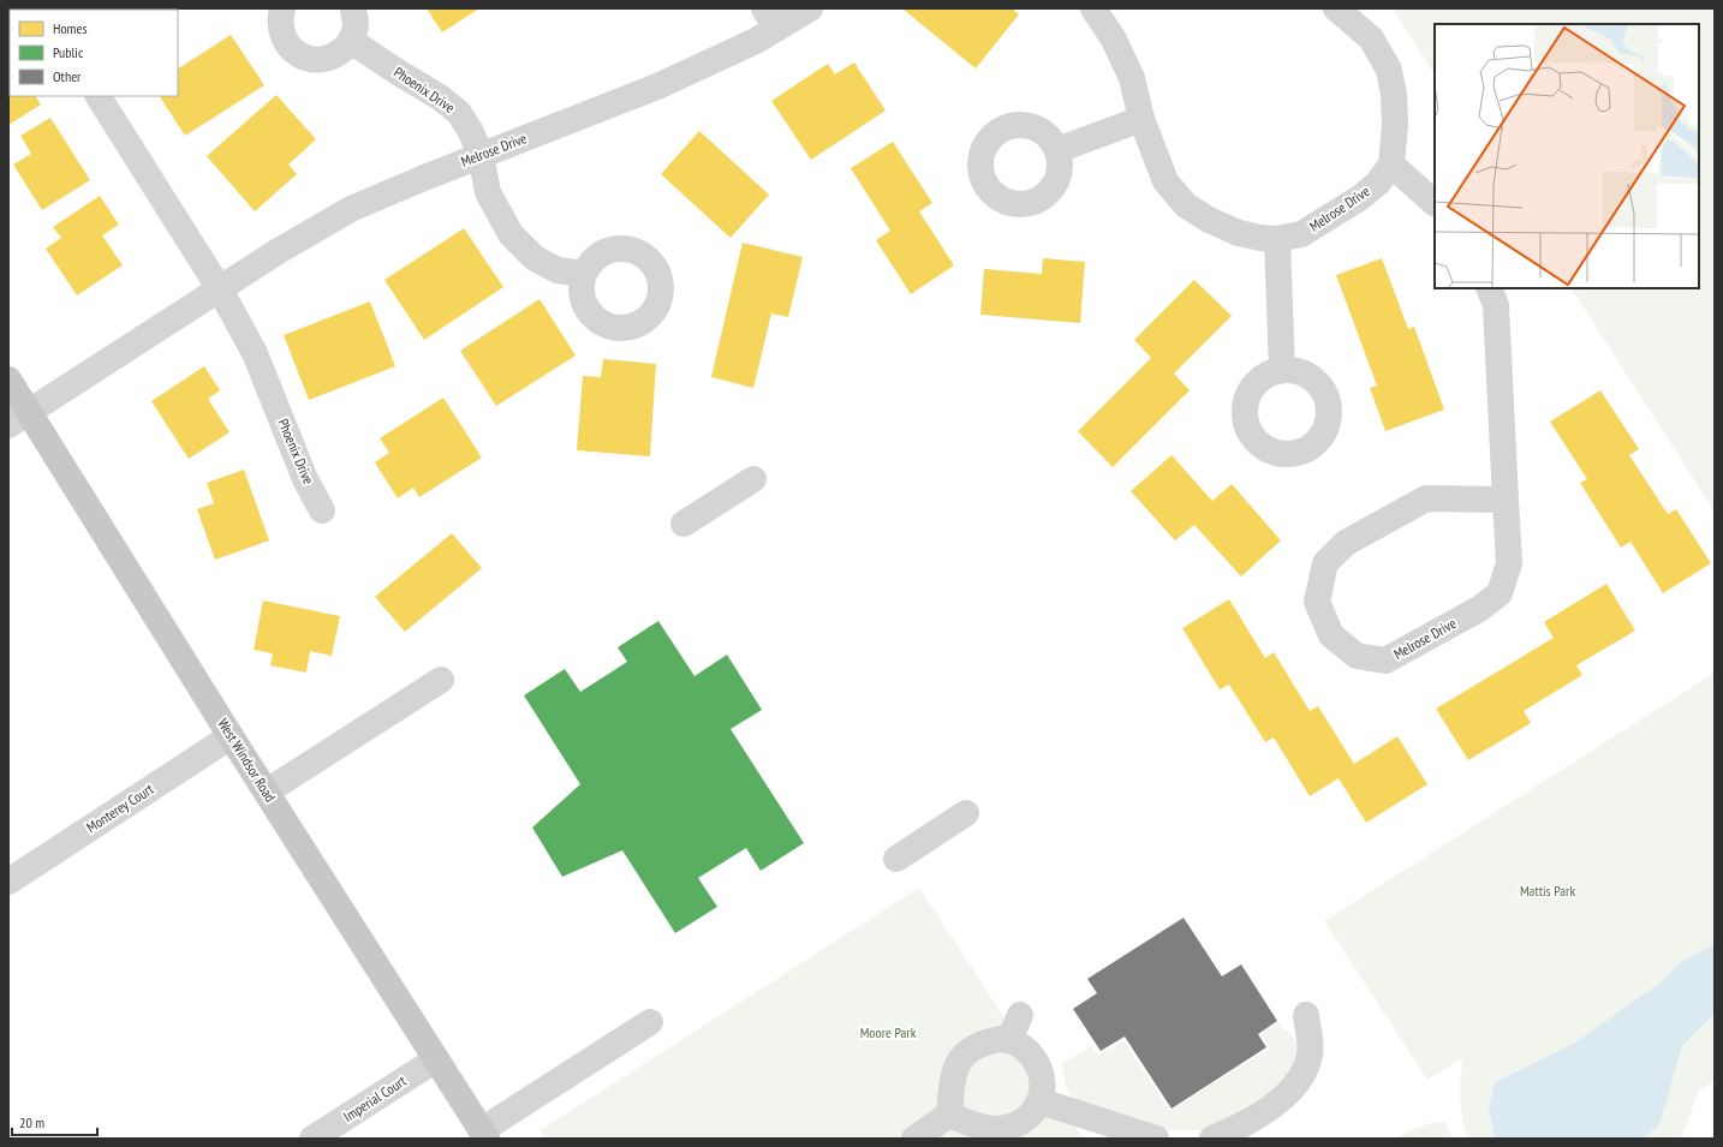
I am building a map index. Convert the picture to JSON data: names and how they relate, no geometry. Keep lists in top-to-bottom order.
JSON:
{
  "streets": {
    "main road": ["West Windsor Road"],
    "street": [
      "Phoenix Drive",
      "Melrose Drive",
      "Monterey Court",
      "Imperial Court"
    ]
  },
  "crossings": [
    ["Phoenix Drive", "Melrose Drive"],
    ["West Windsor Road", "Monterey Court"],
    ["West Windsor Road", "Imperial Court"]
  ],
  "parks": ["Mattis Park", "Moore Park"],
  "legend": ["Homes", "Public", "Other"],
  "scale_bar": "20 m"
}
